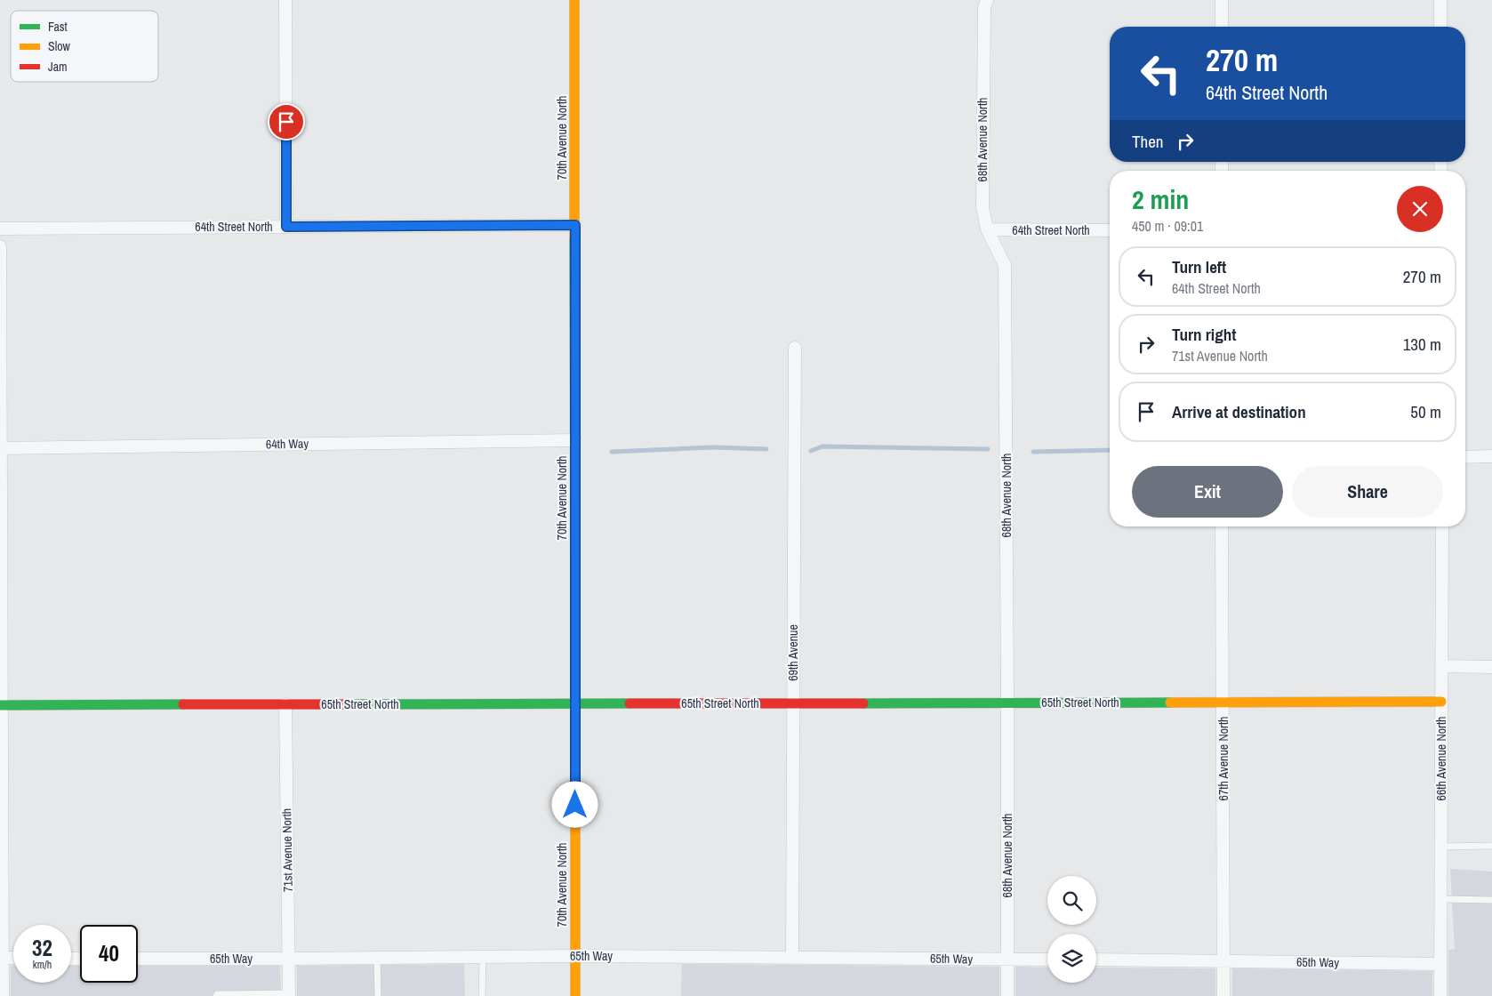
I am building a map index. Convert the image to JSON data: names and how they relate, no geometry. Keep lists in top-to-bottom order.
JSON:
{
  "streets": {
    "street": [
      "70th Avenue North",
      "68th Avenue North",
      "64th Street North",
      "64th Way",
      "69th Avenue",
      "65th Street North",
      "67th Avenue North",
      "66th Avenue North",
      "71st Avenue North",
      "65th Way"
    ]
  },
  "crossings": [
    ["70th Avenue North", "64th Street North"],
    ["70th Avenue North", "64th Way"],
    ["70th Avenue North", "65th Street North"],
    ["70th Avenue North", "65th Way"],
    ["68th Avenue North", "64th Street North"],
    ["68th Avenue North", "65th Street North"],
    ["68th Avenue North", "65th Way"],
    ["69th Avenue", "65th Street North"],
    ["69th Avenue", "65th Way"],
    ["65th Street North", "67th Avenue North"],
    ["65th Street North", "66th Avenue North"],
    ["65th Street North", "71st Avenue North"],
    ["67th Avenue North", "65th Way"],
    ["66th Avenue North", "65th Way"],
    ["71st Avenue North", "65th Way"]
  ],
  "legend": ["Fast", "Slow", "Jam"],
  "page": {
    "turn": ["270 m", "64th Street North"],
    "then": "Then",
    "heading": ["2 min", "450 m · 09:01"],
    "list": [
      {
        "name": "Turn left",
        "note": "64th Street North",
        "value": "270 m"
      },
      {
        "name": "Turn right",
        "note": "71st Avenue North",
        "value": "130 m"
      },
      {
        "name": "Arrive at destination",
        "value": "50 m"
      }
    ],
    "buttons": ["Exit", "Share"],
    "speed": "32 km/h",
    "limit": "40"
  }
}
